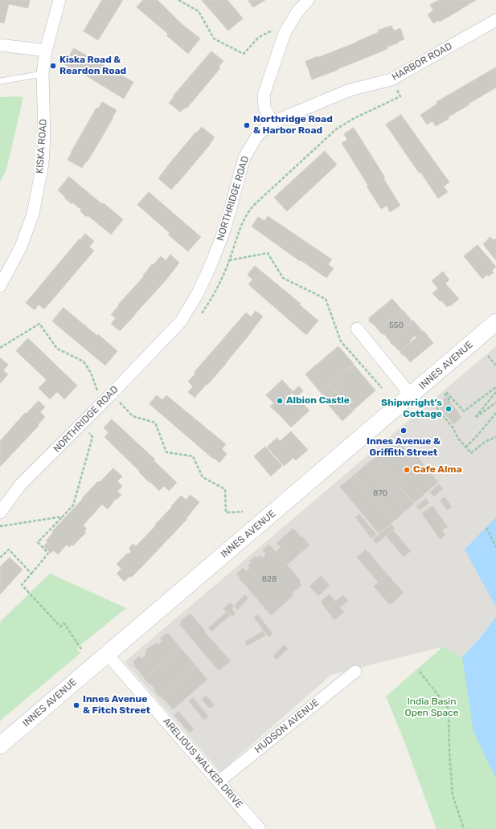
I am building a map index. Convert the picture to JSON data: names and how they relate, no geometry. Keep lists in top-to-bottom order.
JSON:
{
  "streets": {
    "main road": ["INNES AVENUE"],
    "street": [
      "HARBOR ROAD",
      "KISKA ROAD",
      "NORTHRIDGE ROAD",
      "HUDSON AVENUE",
      "ARELIOUS WALKER DRIVE"
    ]
  },
  "crossings": [
    ["HARBOR ROAD", "NORTHRIDGE ROAD"],
    ["INNES AVENUE", "ARELIOUS WALKER DRIVE"],
    ["HUDSON AVENUE", "ARELIOUS WALKER DRIVE"]
  ],
  "parks": ["India Basin Open Space"],
  "places": [
    "Kiska Road & Reardon Road",
    "Northridge Road & Harbor Road",
    "Albion Castle",
    "Shipwright’s Cottage",
    "Innes Avenue & Griffith Street",
    "Cafe Alma",
    "Innes Avenue & Fitch Street"
  ],
  "house_numbers": ["550", "870", "828"]
}
